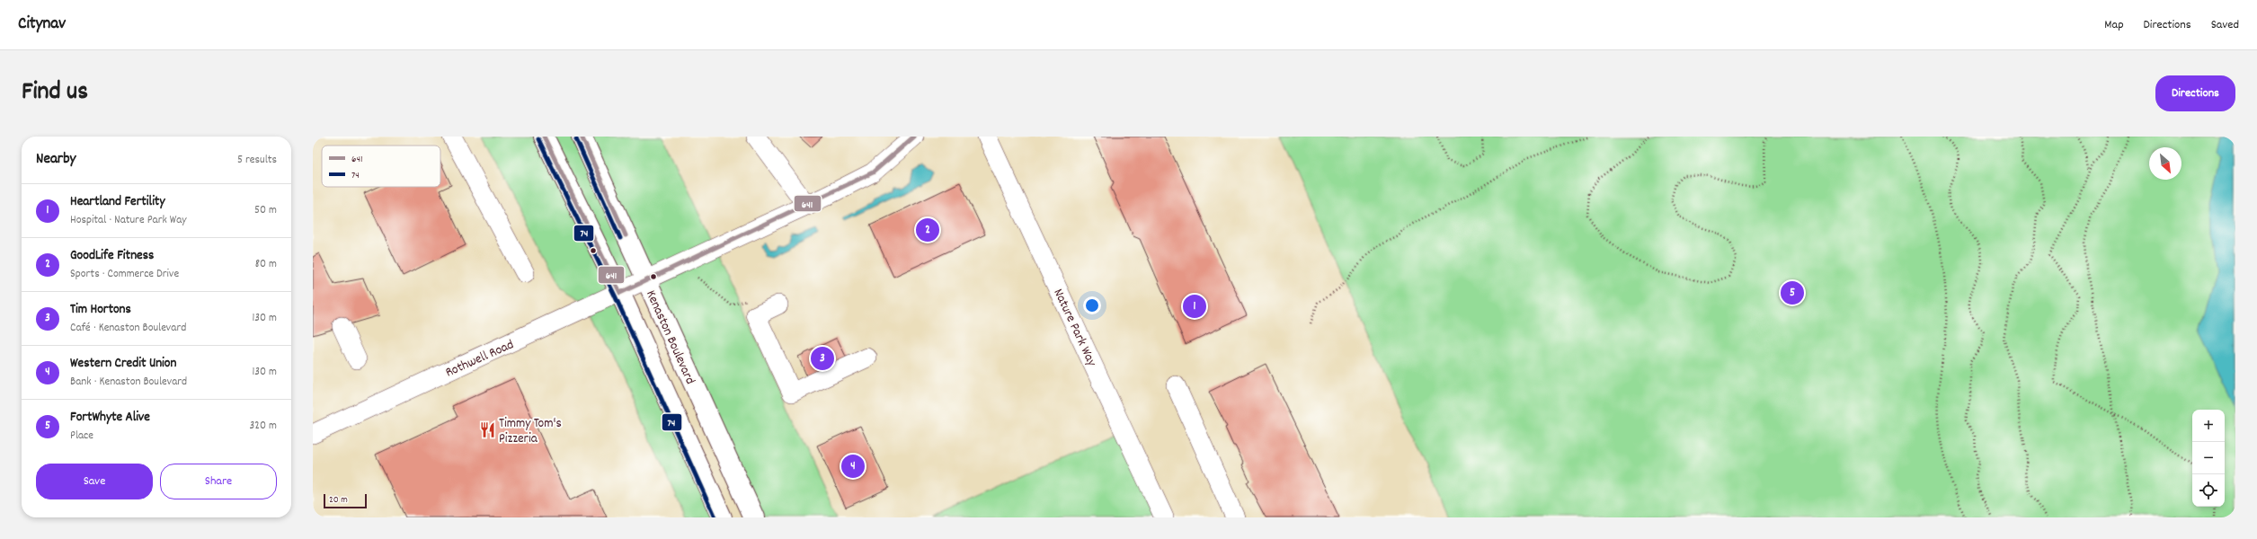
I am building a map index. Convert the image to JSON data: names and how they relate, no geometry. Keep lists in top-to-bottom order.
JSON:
{
  "streets": {
    "main road": ["Kenaston Boulevard"],
    "street": ["Nature Park Way", "Rothwell Road"]
  },
  "crossings": [
    ["Kenaston Boulevard", "Rothwell Road"]
  ],
  "places": {
    "restaurant": ["Timmy Tom's Pizzeria"]
  },
  "lines": ["transit line 641", "transit line 74"],
  "legend": ["641", "74"],
  "scale_bar": "20 m",
  "north": "bottom right",
  "page": {
    "header": "Citynav",
    "nav": ["Map", "Directions", "Saved"],
    "title": "Find us",
    "buttons": [
      "Directions",
      ["Save", "Share"]
    ],
    "heading": ["Nearby", "5 results"],
    "list": [
      {
        "mark": "1",
        "name": "Heartland Fertility",
        "note": "Hospital · Nature Park Way",
        "value": "50 m"
      },
      {
        "mark": "2",
        "name": "GoodLife Fitness",
        "note": "Sports · Commerce Drive",
        "value": "80 m"
      },
      {
        "mark": "3",
        "name": "Tim Hortons",
        "note": "Café · Kenaston Boulevard",
        "value": "130 m"
      },
      {
        "mark": "4",
        "name": "Western Credit Union",
        "note": "Bank · Kenaston Boulevard",
        "value": "130 m"
      },
      {
        "mark": "5",
        "name": "FortWhyte Alive",
        "note": "Place",
        "value": "320 m"
      }
    ],
    "pins": [
      "2",
      "5",
      "1",
      "3",
      "4"
    ],
    "map_buttons": ["+", "−"],
    "scale": "20 m"
  }
}
